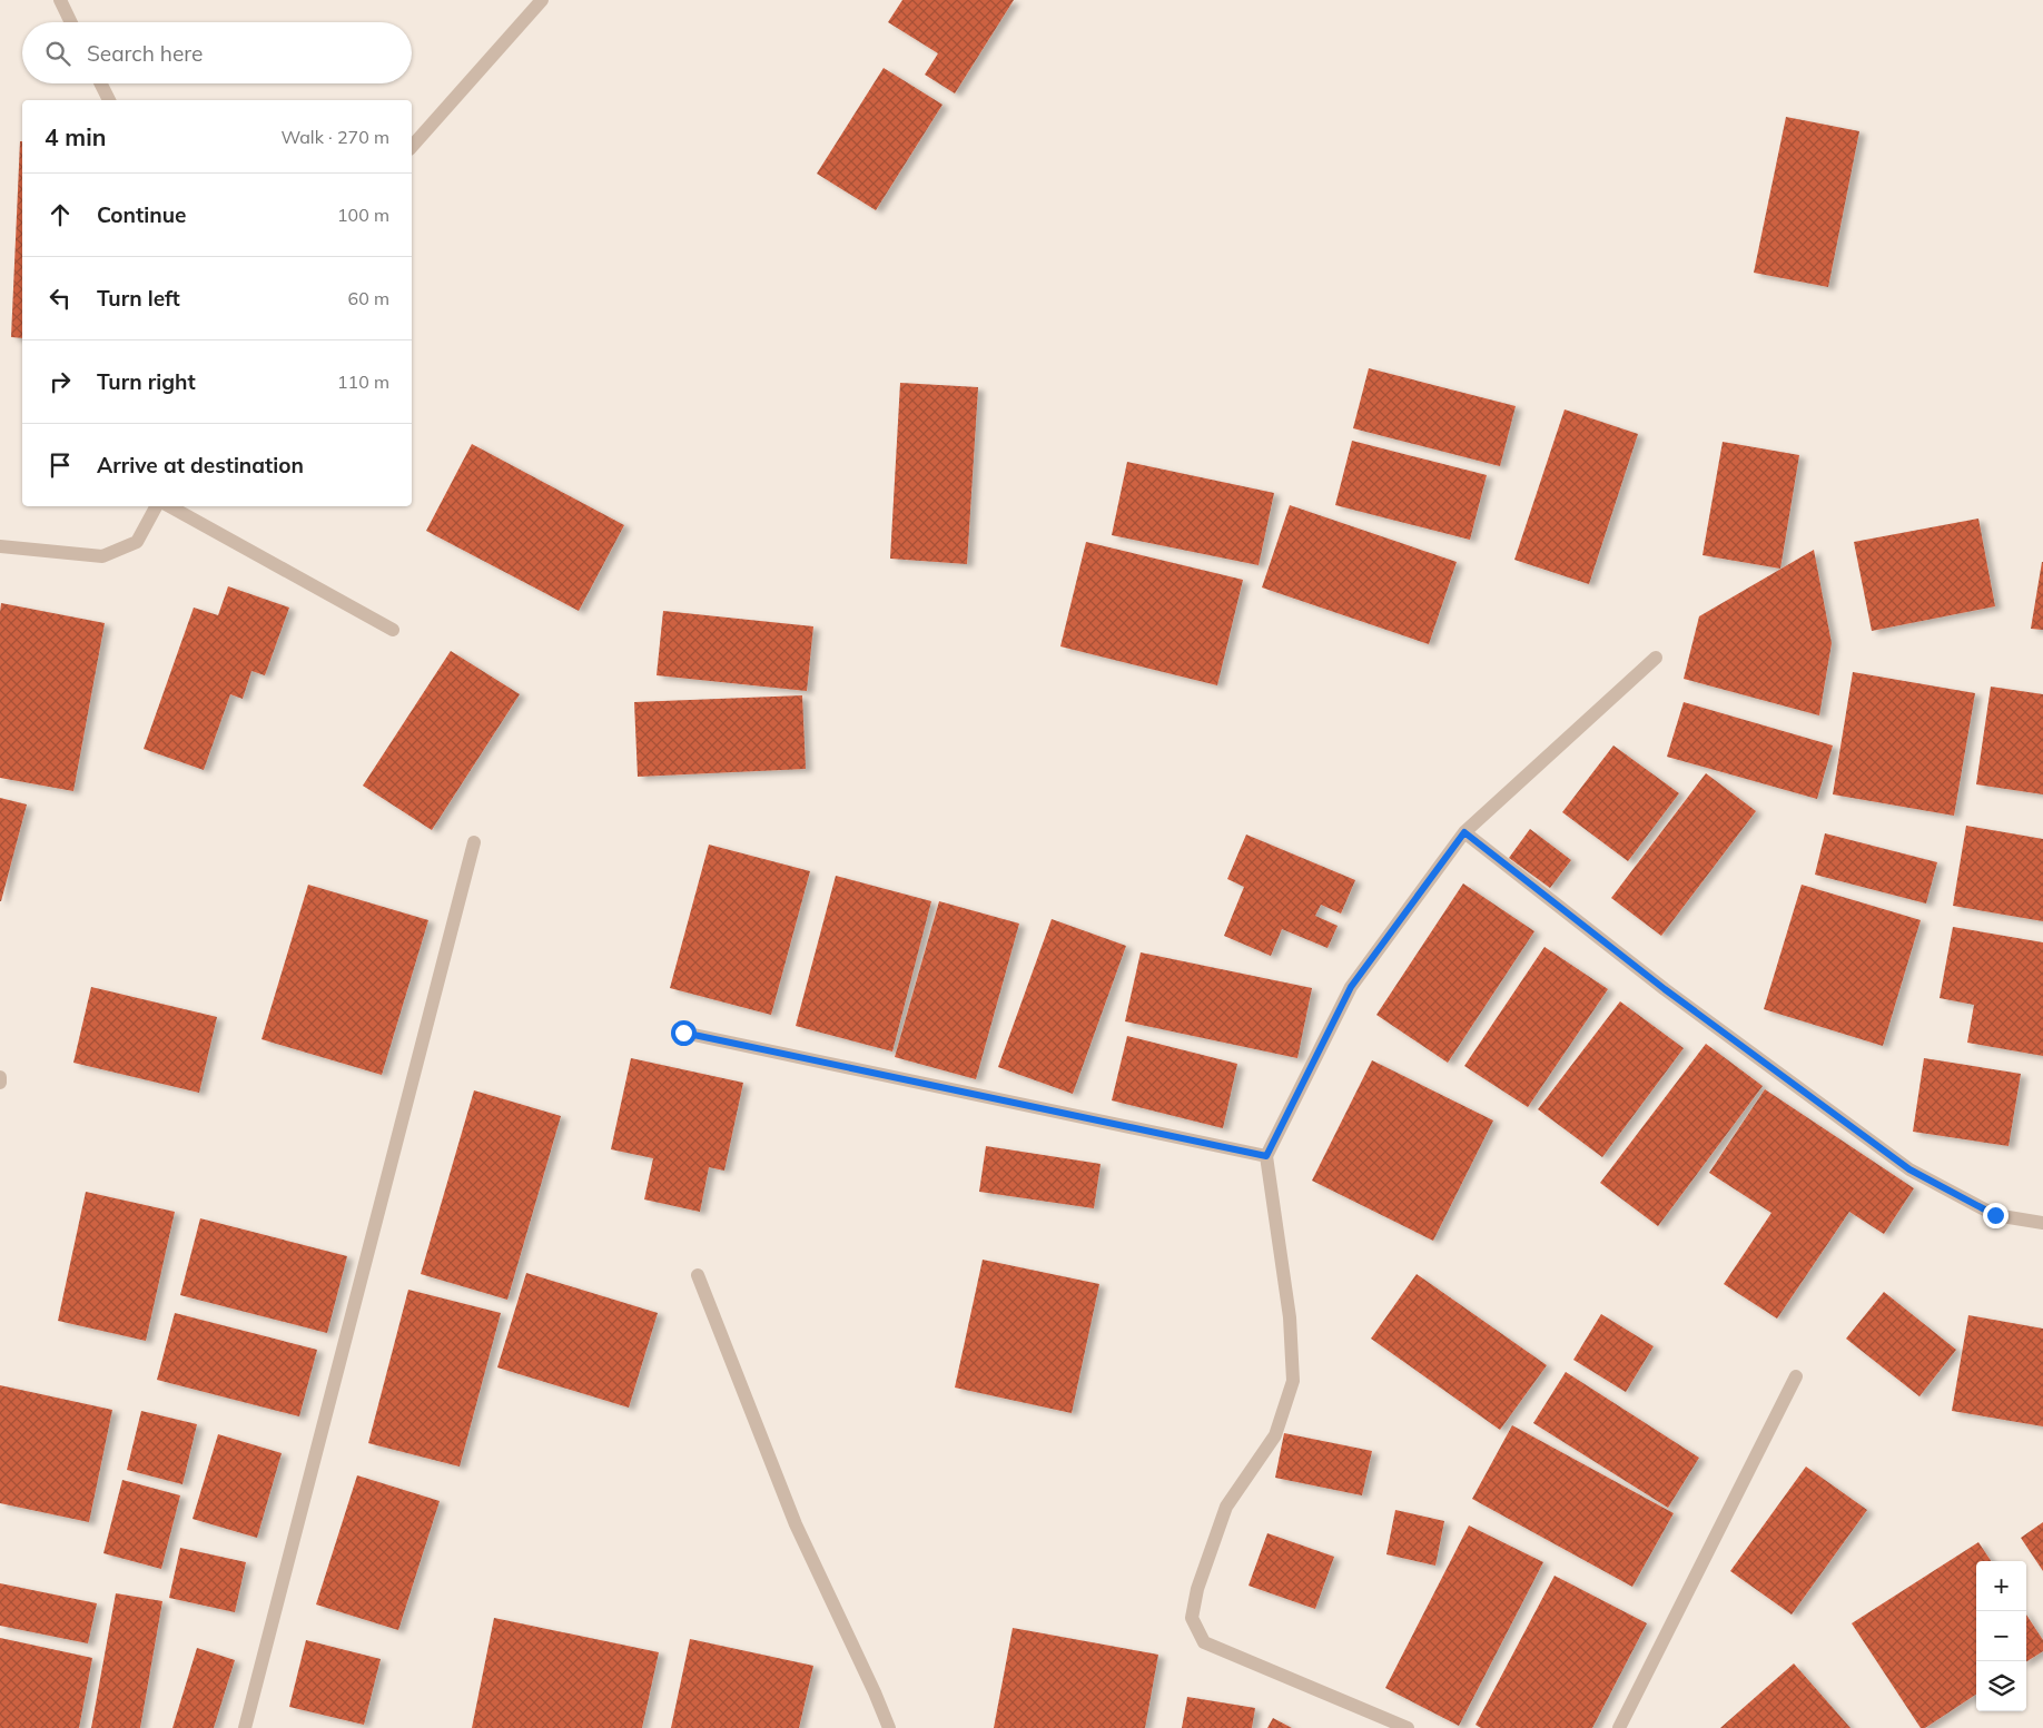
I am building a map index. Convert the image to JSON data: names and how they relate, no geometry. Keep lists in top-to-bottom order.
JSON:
{
  "page": {
    "search": "Search here",
    "heading": ["4 min", "Walk · 270 m"],
    "list": [
      ["Continue", "100 m"],
      ["Turn left", "60 m"],
      ["Turn right", "110 m"],
      "Arrive at destination"
    ],
    "map_buttons": ["+", "−"]
  }
}
